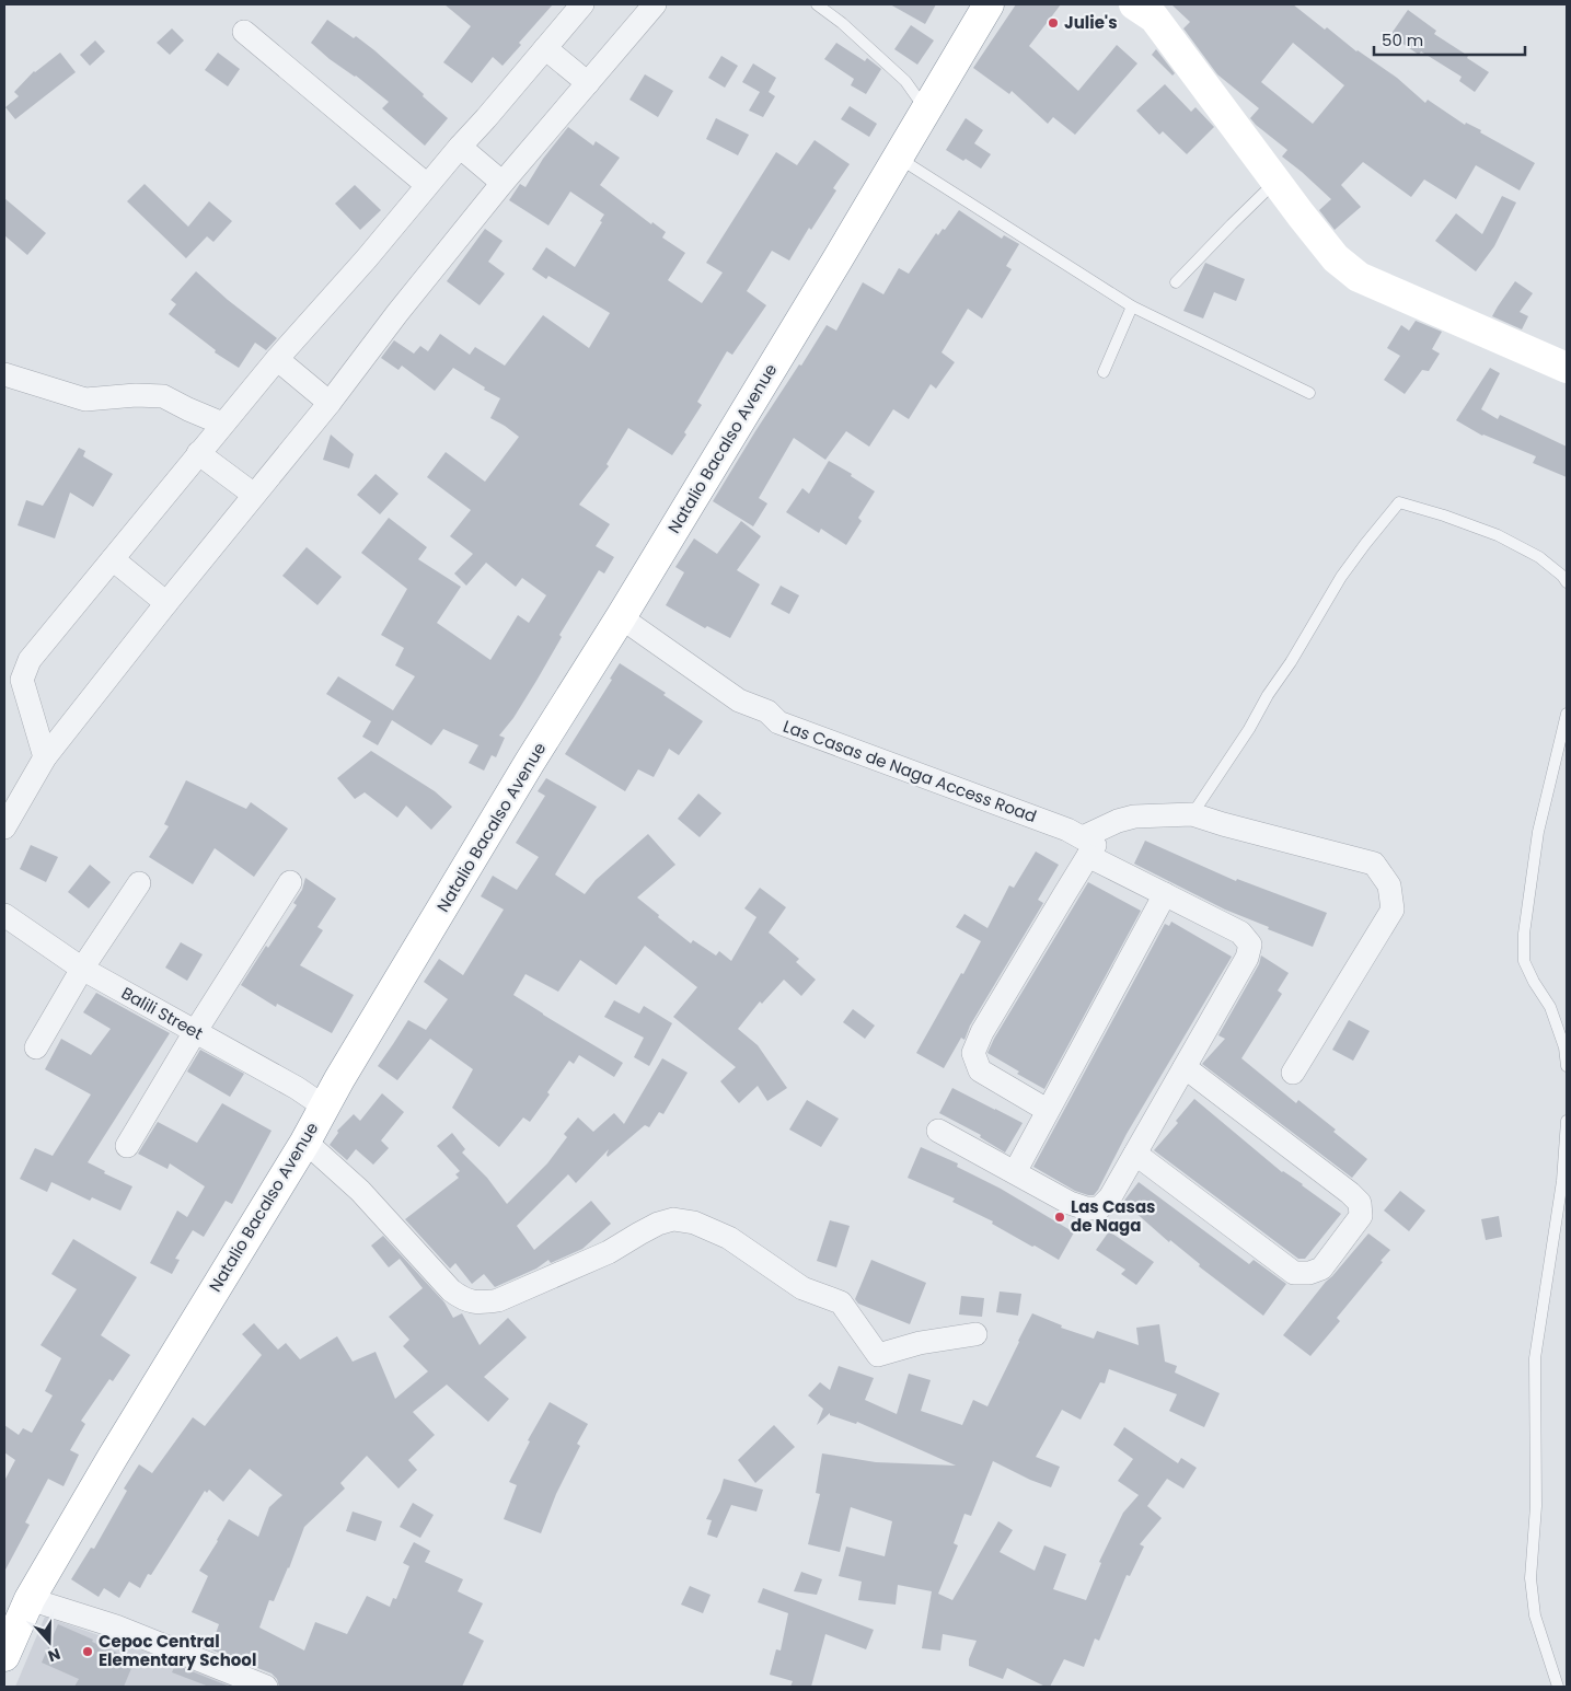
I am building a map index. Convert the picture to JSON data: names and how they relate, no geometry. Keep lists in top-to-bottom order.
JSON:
{
  "streets": {
    "main road": ["Natalio Bacalso Avenue"],
    "street": ["Las Casas de Naga Access Road", "Balili Street"]
  },
  "crossings": [
    ["Natalio Bacalso Avenue", "Las Casas de Naga Access Road"],
    ["Natalio Bacalso Avenue", "Balili Street"]
  ],
  "places": ["Julie's", "Las Casas de Naga", "Cepoc Central Elementary School"],
  "scale_bar": "50 m",
  "north": "bottom"
}
